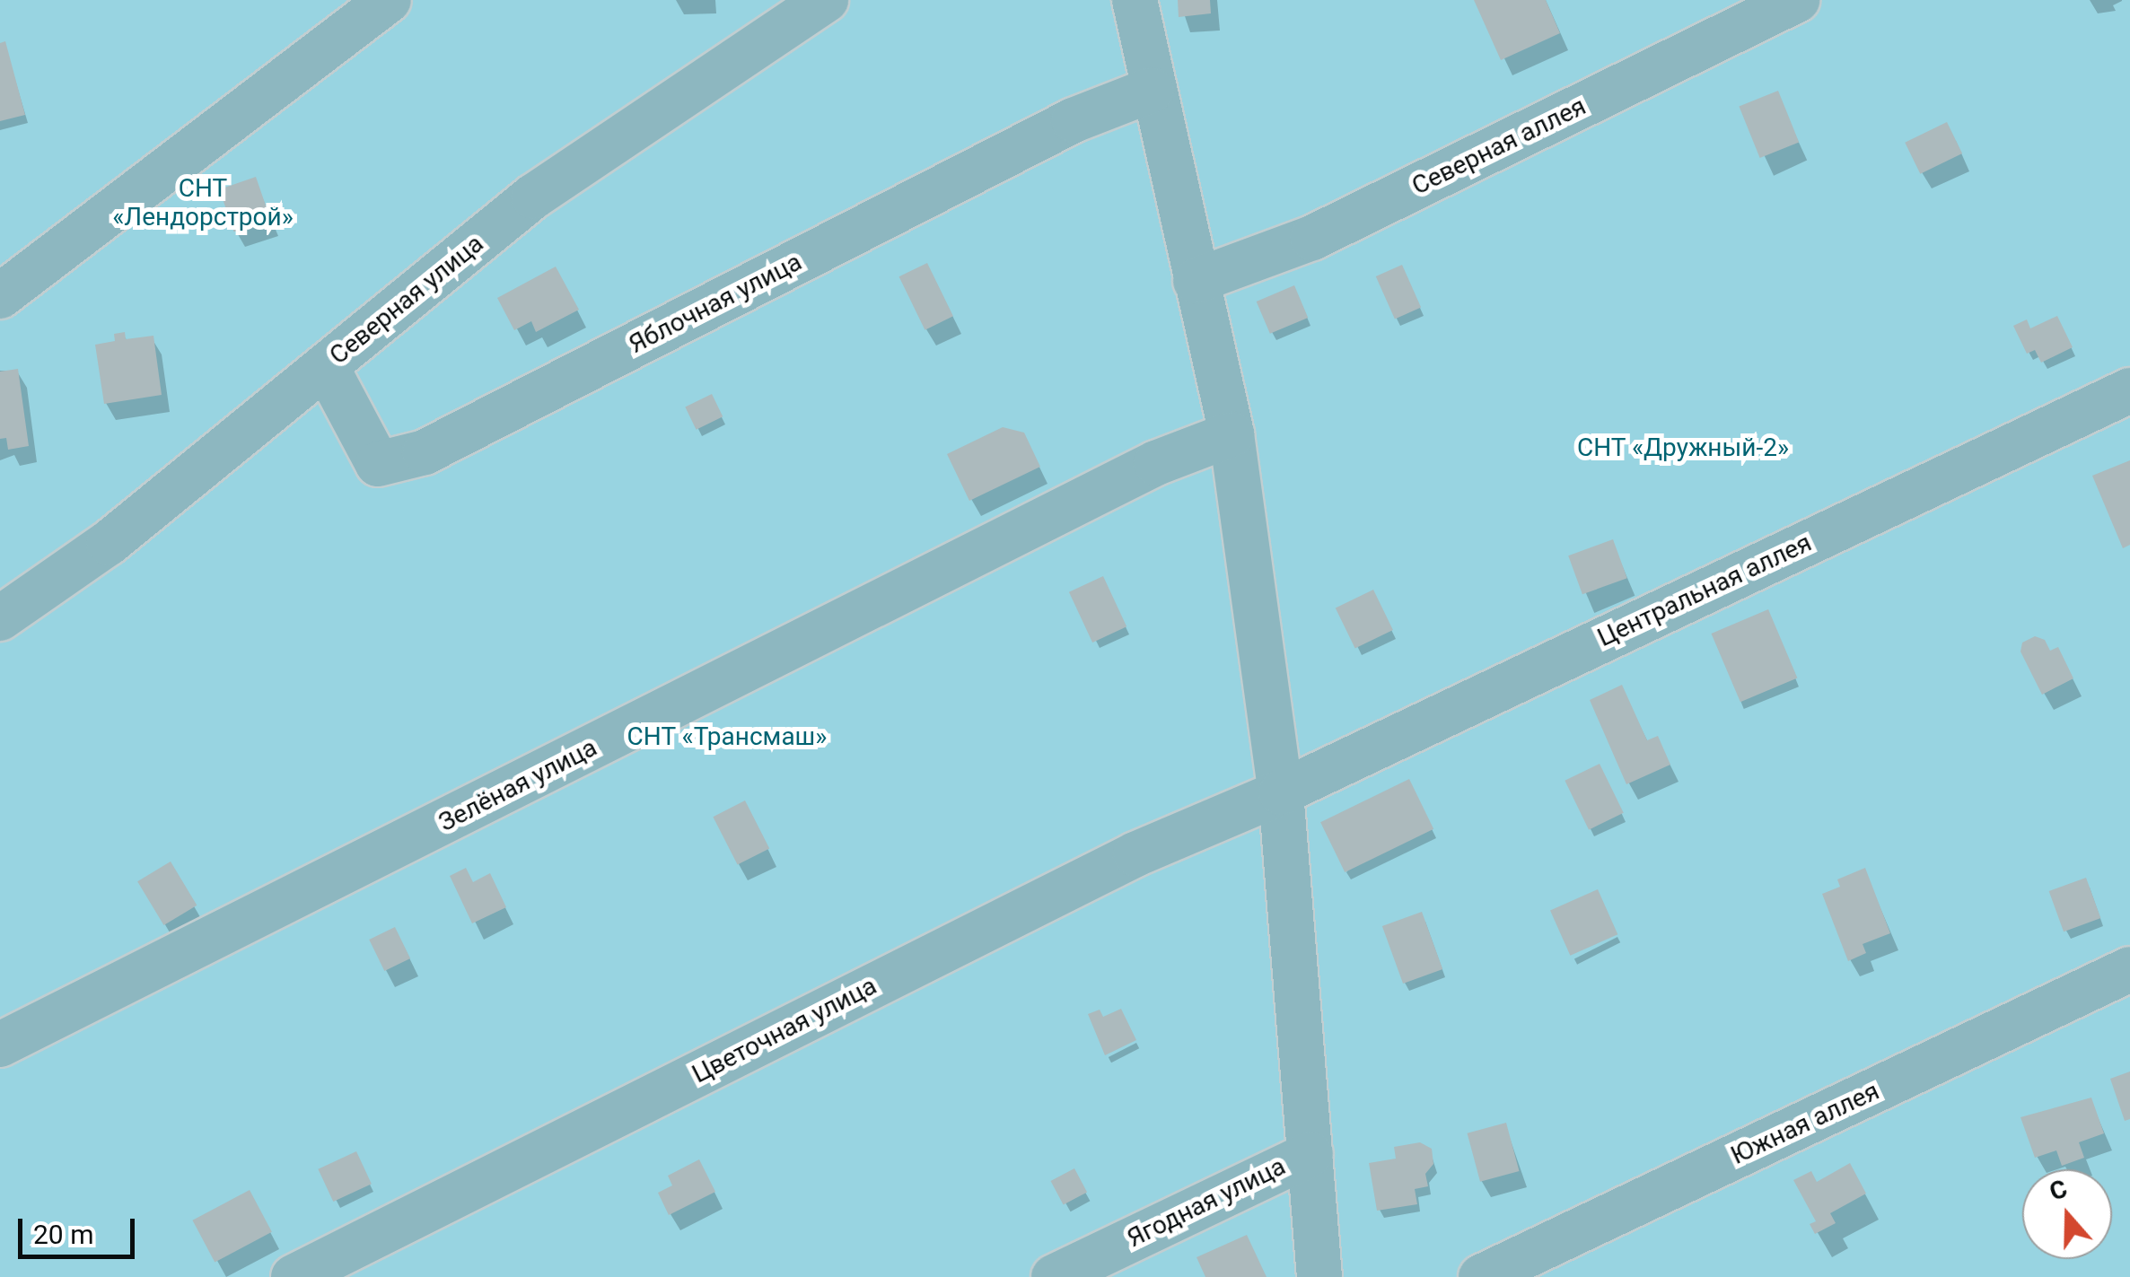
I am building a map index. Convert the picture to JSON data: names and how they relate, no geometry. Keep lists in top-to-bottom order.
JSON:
{
  "streets": {
    "street": [
      "Северная аллея",
      "Северная улица",
      "Яблочная улица",
      "Центральная аллея",
      "Зелёная улица",
      "Цветочная улица",
      "Южная аллея",
      "Ягодная улица"
    ]
  },
  "crossings": [
    ["Северная улица", "Яблочная улица"],
    ["Центральная аллея", "Цветочная улица"]
  ],
  "parks": ["СНТ «Лендорстрой»", "СНТ «Дружный-2»", "СНТ «Трансмаш»"],
  "scale_bar": "20 m",
  "north": "top"
}
